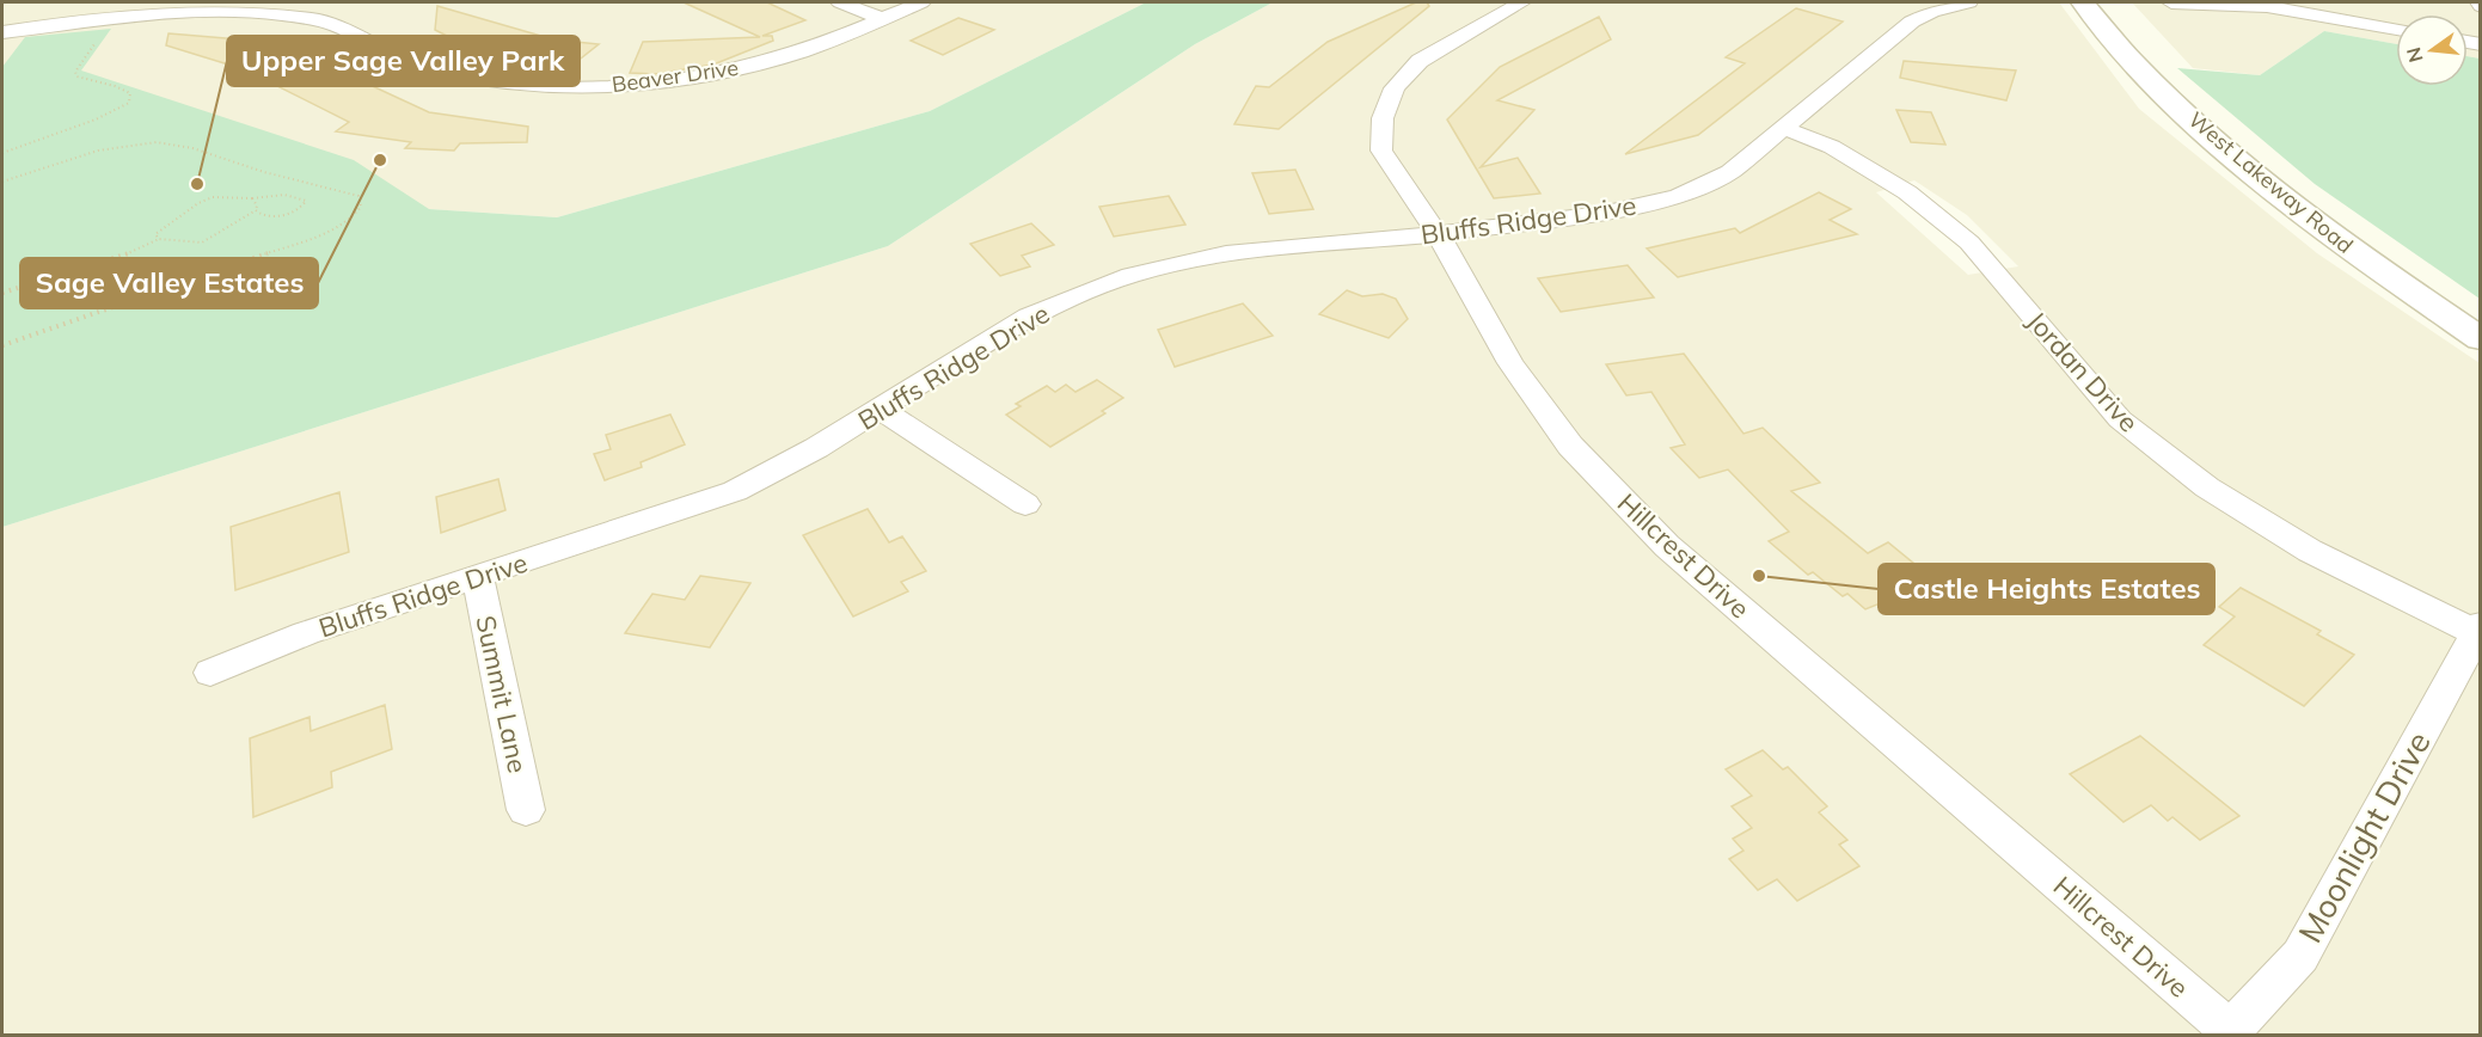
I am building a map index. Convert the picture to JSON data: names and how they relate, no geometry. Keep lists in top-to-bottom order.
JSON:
{
  "streets": {
    "street": [
      "Beaver Drive",
      "West Lakeway Road",
      "Bluffs Ridge Drive",
      "Jordan Drive",
      "Hillcrest Drive",
      "Summit Lane",
      "Moonlight Drive"
    ]
  },
  "crossings": [
    ["Bluffs Ridge Drive", "Jordan Drive"],
    ["Bluffs Ridge Drive", "Hillcrest Drive"],
    ["Bluffs Ridge Drive", "Summit Lane"],
    ["Jordan Drive", "Moonlight Drive"],
    ["Hillcrest Drive", "Moonlight Drive"]
  ],
  "places": ["Sage Valley Estates", "Upper Sage Valley Park", "Castle Heights Estates"],
  "north": "left"
}
